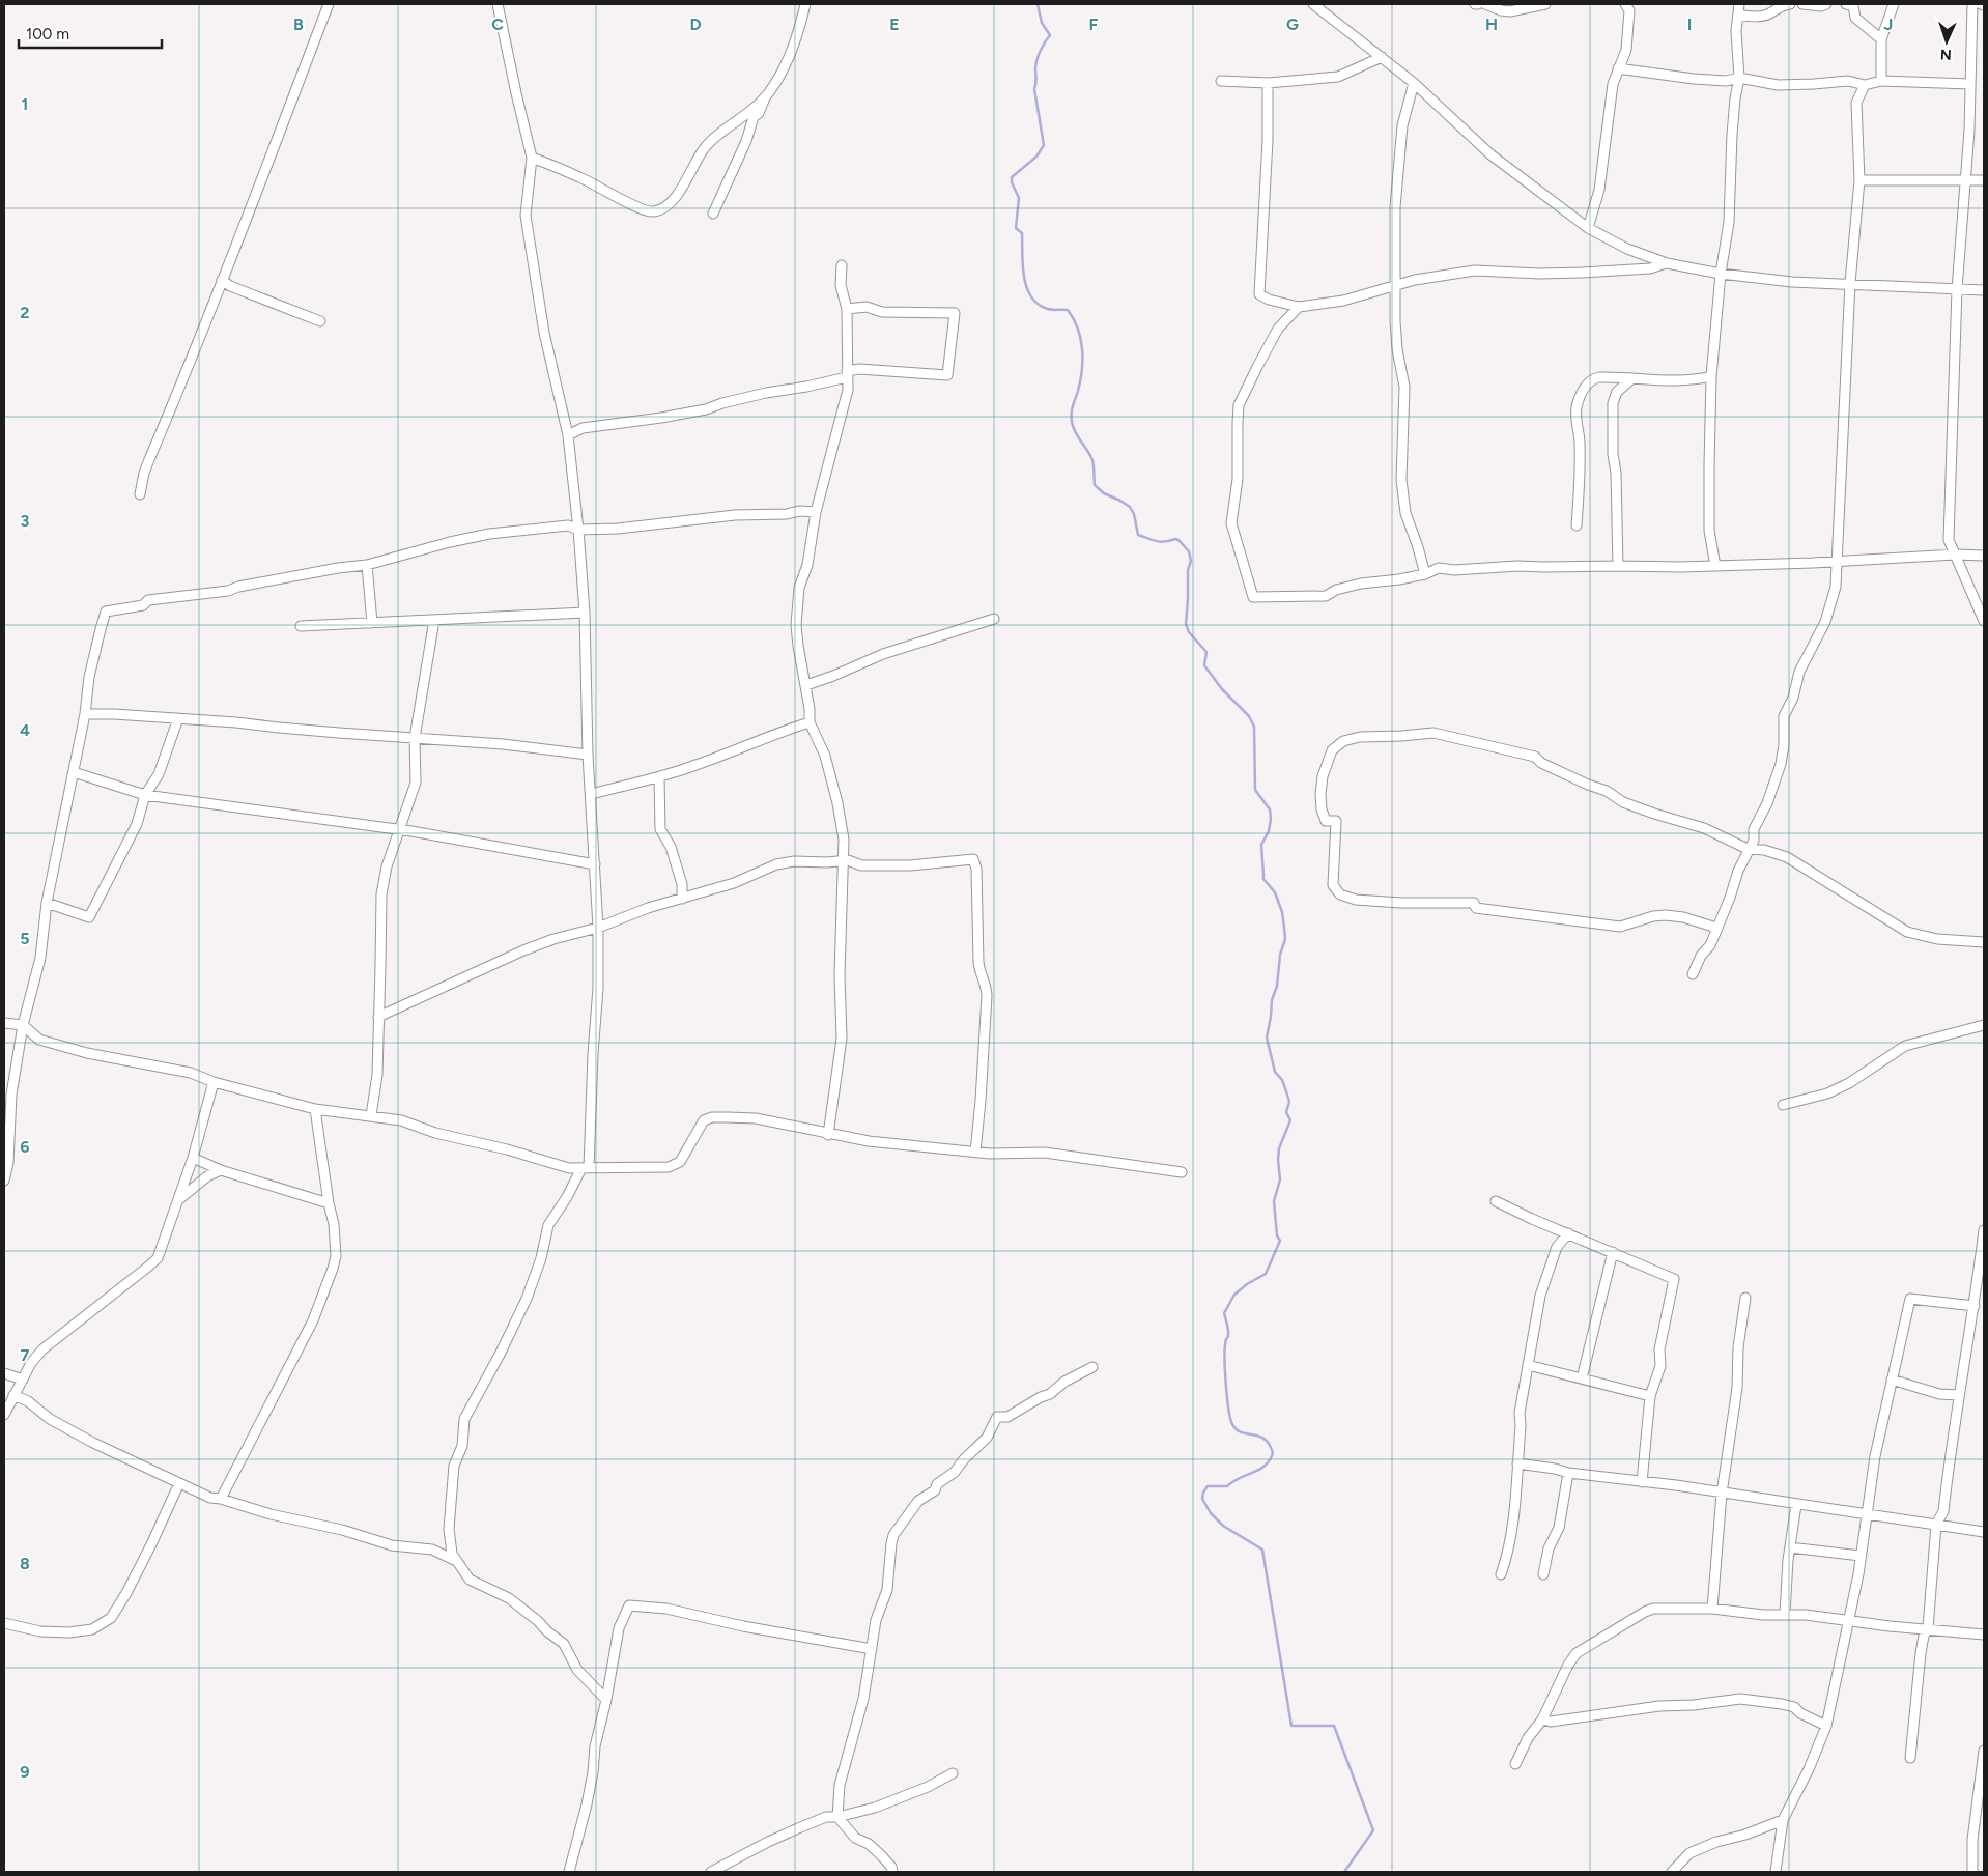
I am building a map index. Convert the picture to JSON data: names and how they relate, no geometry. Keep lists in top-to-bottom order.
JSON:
{
  "scale_bar": "100 m",
  "north": "bottom",
  "grid": {
    "columns": [
      "B",
      "C",
      "D",
      "E",
      "F",
      "G",
      "H",
      "I",
      "J"
    ],
    "rows": [
      "1",
      "2",
      "3",
      "4",
      "5",
      "6",
      "7",
      "8",
      "9"
    ]
  }
}
